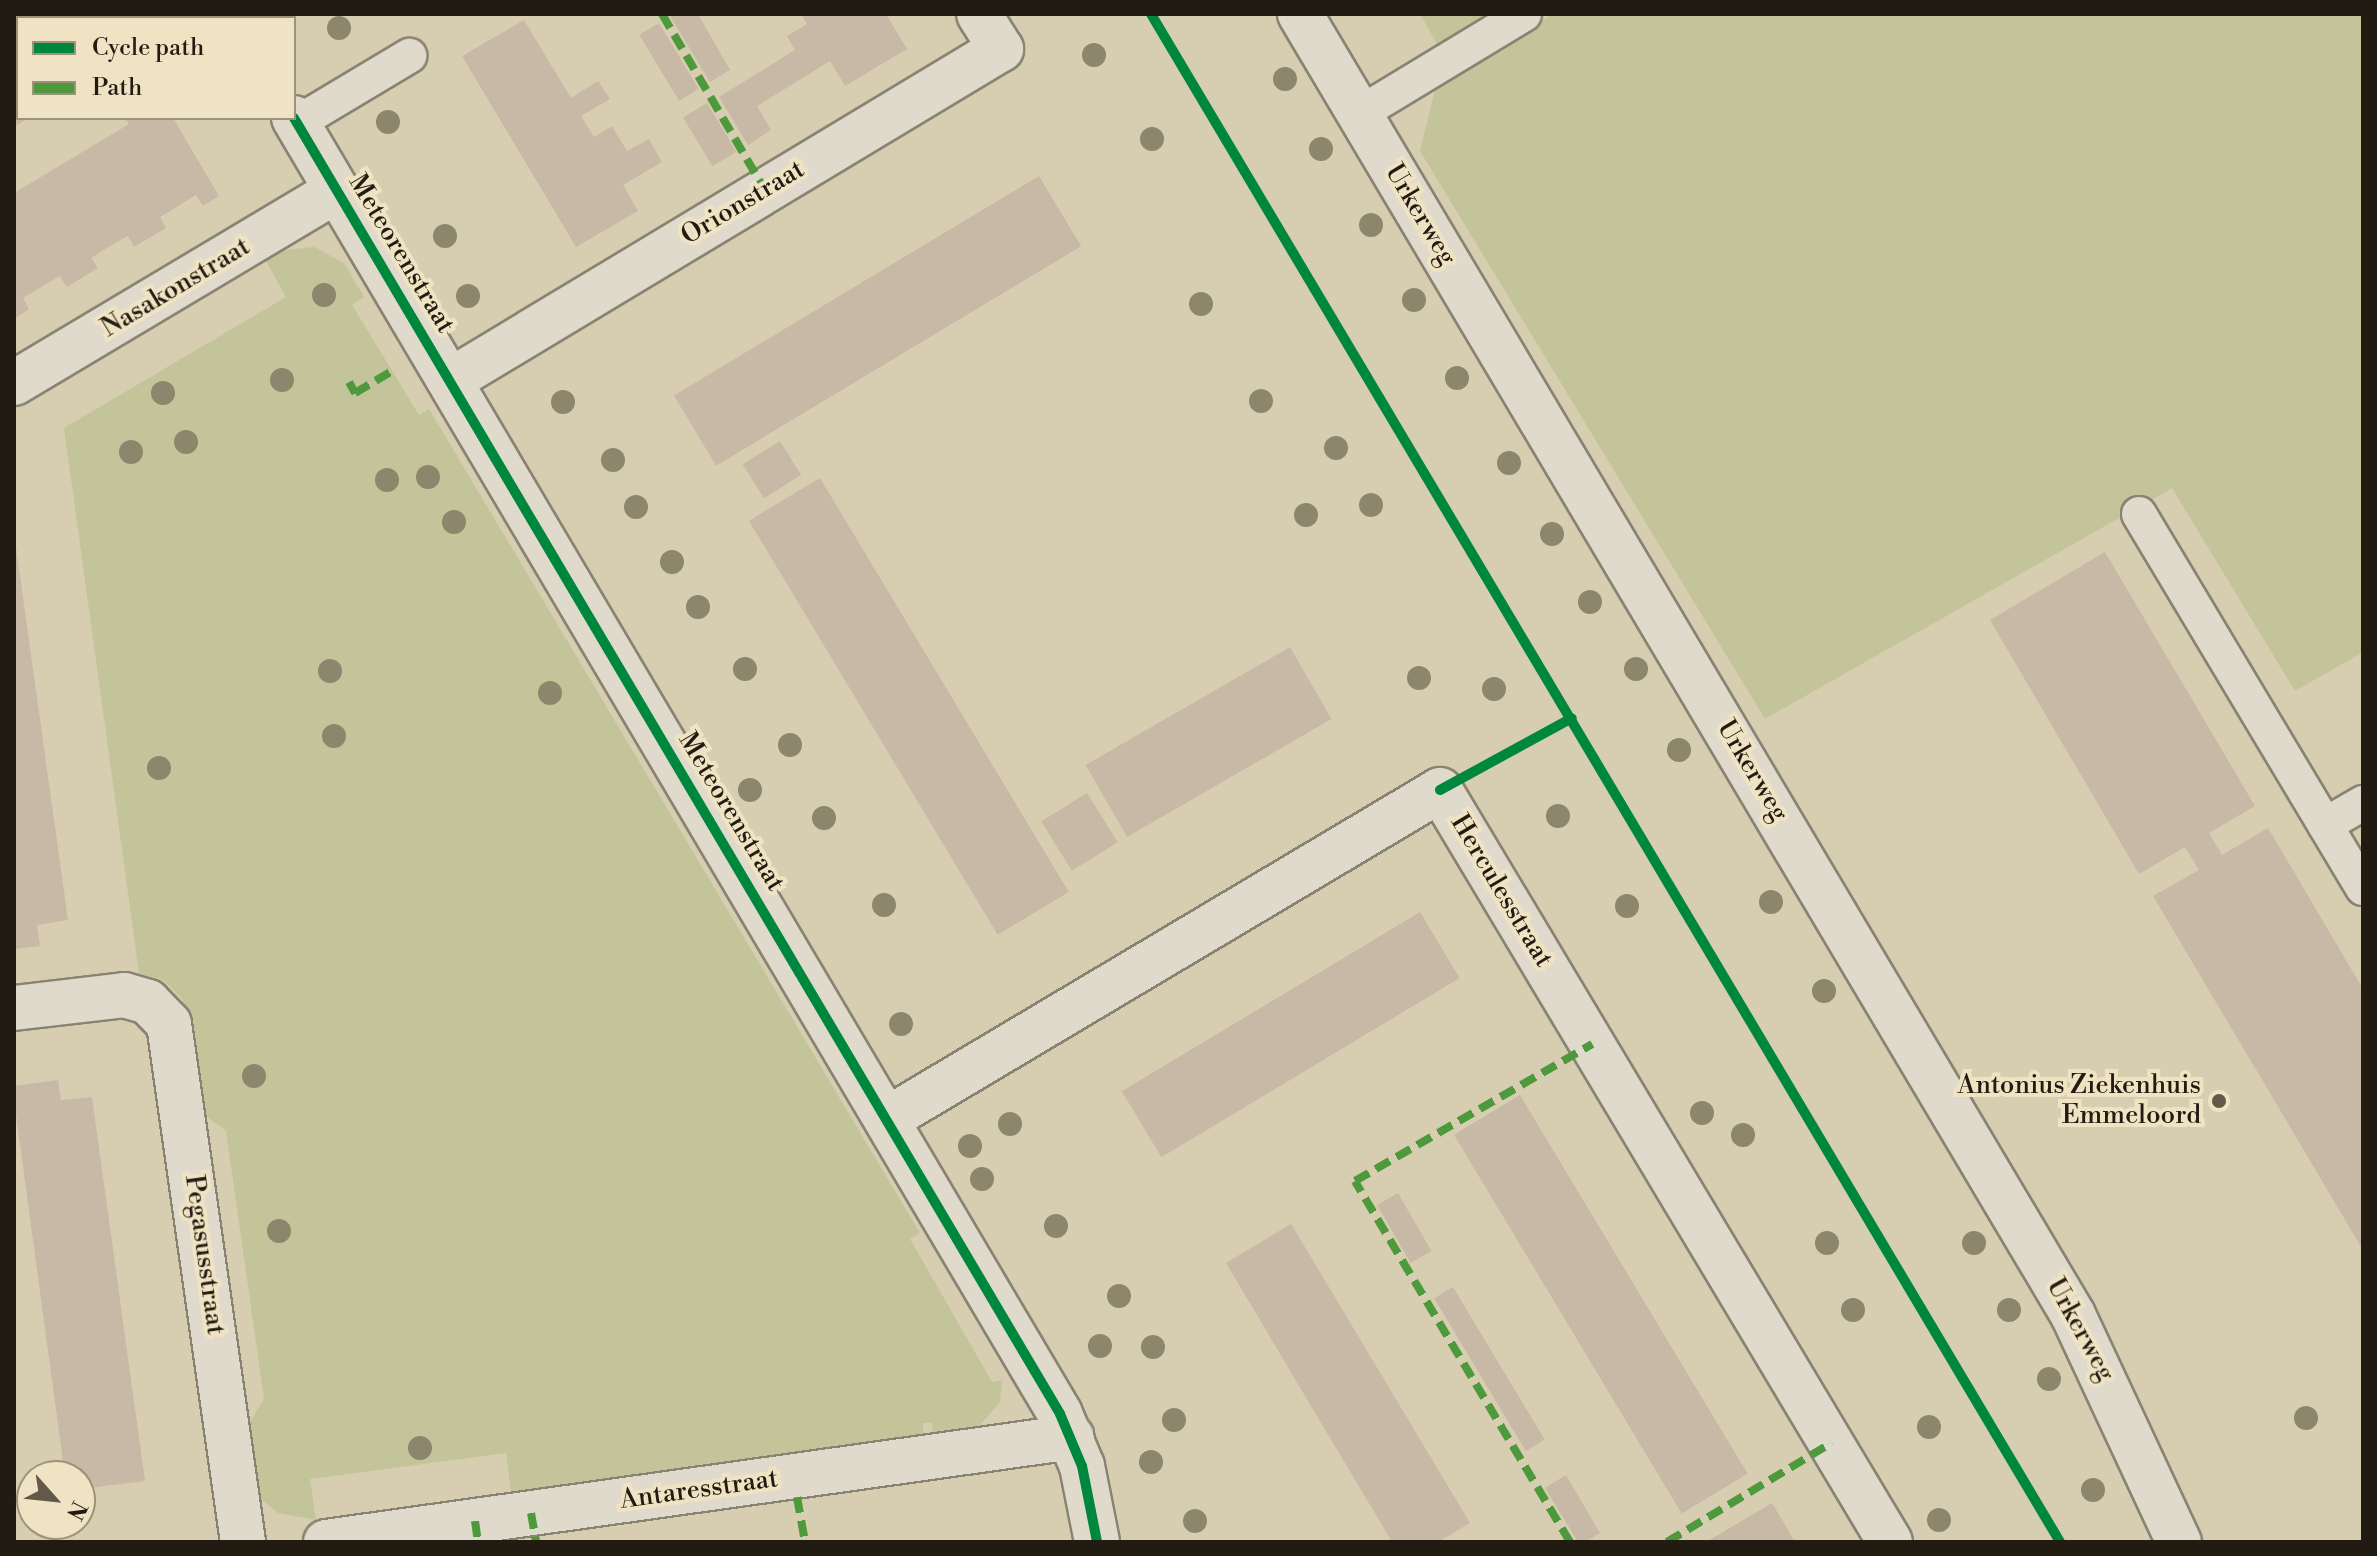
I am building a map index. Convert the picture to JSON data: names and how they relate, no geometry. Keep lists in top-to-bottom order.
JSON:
{
  "streets": {
    "street": [
      "Orionstraat",
      "Urkerweg",
      "Meteorenstraat",
      "Nasakonstraat",
      "Herculesstraat",
      "Pegasusstraat",
      "Antaresstraat"
    ]
  },
  "crossings": [
    ["Orionstraat", "Meteorenstraat"],
    ["Meteorenstraat", "Nasakonstraat"],
    ["Meteorenstraat", "Herculesstraat"],
    ["Meteorenstraat", "Antaresstraat"]
  ],
  "places": ["Antonius Ziekenhuis Emmeloord"],
  "legend": ["Cycle path", "Path"],
  "north": "bottom right"
}
